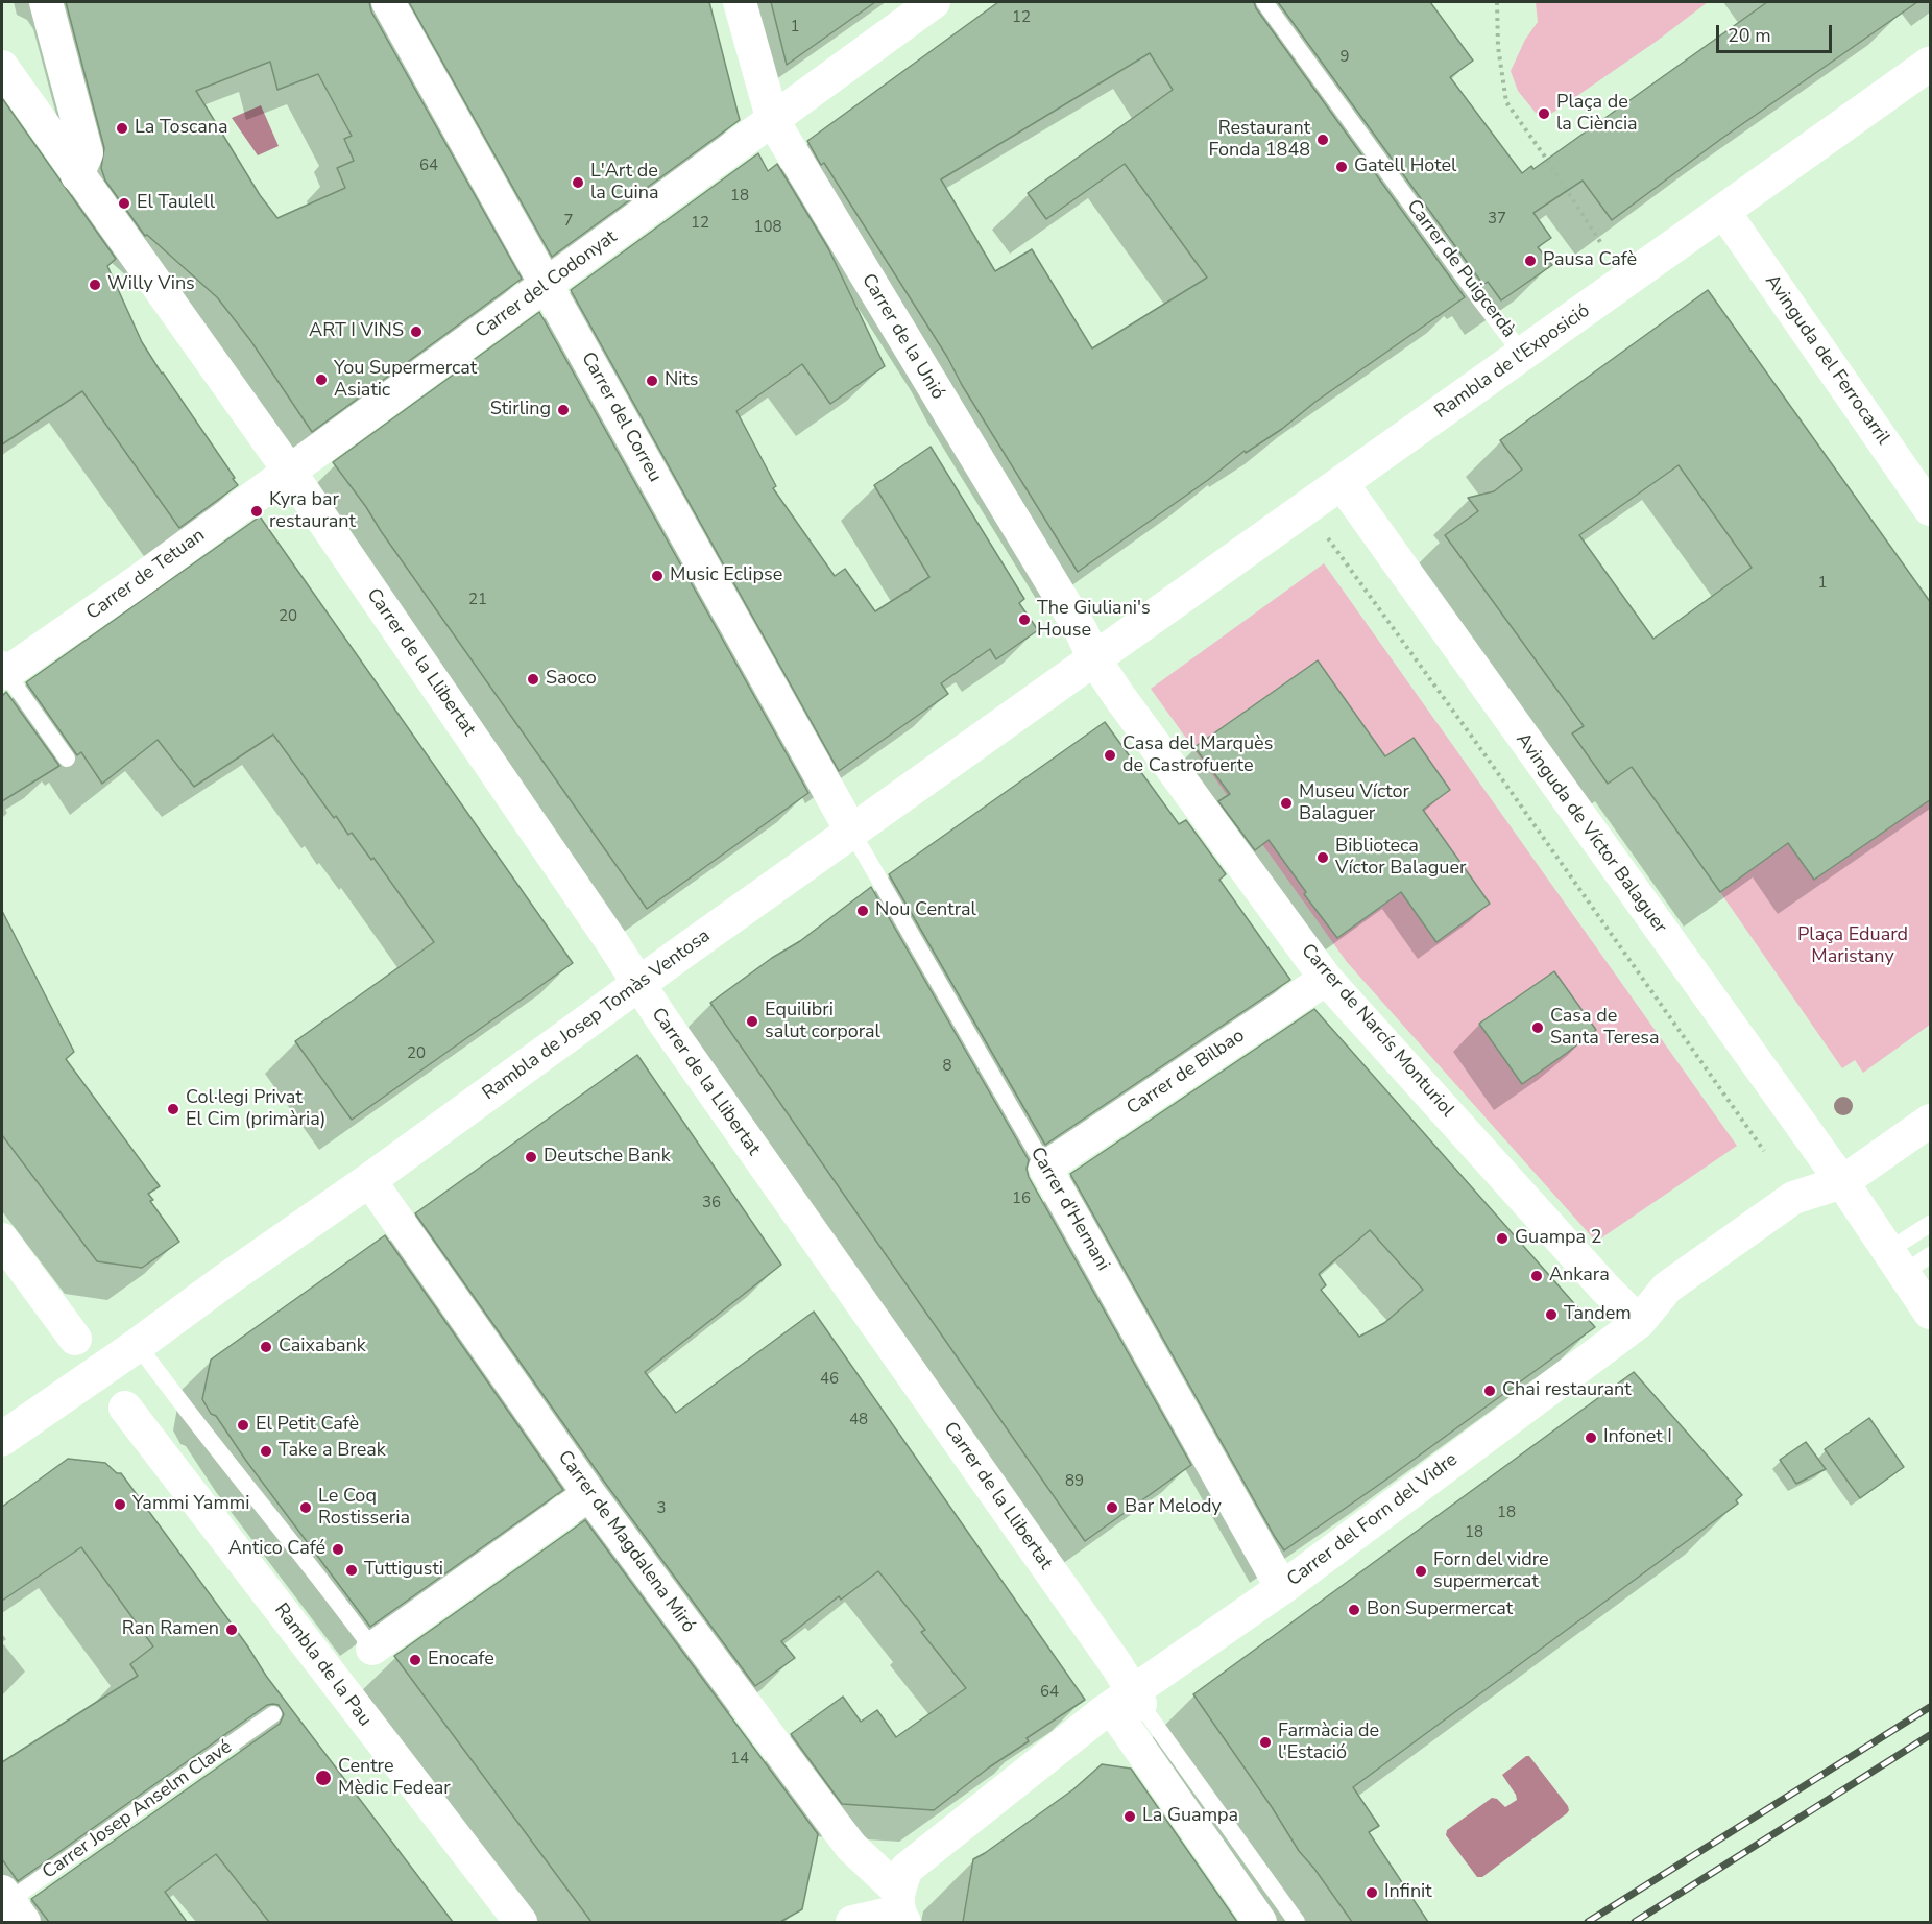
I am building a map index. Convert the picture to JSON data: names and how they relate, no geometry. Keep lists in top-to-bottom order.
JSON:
{
  "streets": {
    "street": [
      "Carrer del Codonyat",
      "Carrer de la Unió",
      "Avinguda del Ferrocarril",
      "Rambla de l'Exposició",
      "Carrer del Correu",
      "Carrer de Tetuan",
      "Carrer de la Llibertat",
      "Avinguda de Víctor Balaguer",
      "Rambla de Josep Tomàs Ventosa",
      "Carrer de Narcís Monturiol",
      "Carrer de Bilbao",
      "Carrer d'Hernani",
      "Carrer del Forn del Vidre",
      "Carrer de Magdalena Miró",
      "Rambla de la Pau"
    ],
    "lane": ["Carrer de Puigcerdà", "Carrer Josep Anselm Clavé"]
  },
  "crossings": [
    ["Carrer de Puigcerdà", "Rambla de l'Exposició"],
    ["Carrer del Codonyat", "Carrer de la Unió"],
    ["Carrer del Codonyat", "Carrer del Correu"],
    ["Carrer del Codonyat", "Carrer de Tetuan"],
    ["Carrer del Codonyat", "Carrer de la Llibertat"],
    ["Carrer de la Unió", "Rambla de l'Exposició"],
    ["Carrer de la Unió", "Rambla de Josep Tomàs Ventosa"],
    ["Carrer de la Unió", "Carrer de Narcís Monturiol"],
    ["Avinguda del Ferrocarril", "Rambla de l'Exposició"],
    ["Rambla de l'Exposició", "Avinguda de Víctor Balaguer"],
    ["Rambla de l'Exposició", "Rambla de Josep Tomàs Ventosa"],
    ["Rambla de l'Exposició", "Carrer de Narcís Monturiol"],
    ["Carrer del Correu", "Rambla de Josep Tomàs Ventosa"],
    ["Carrer del Correu", "Carrer d'Hernani"],
    ["Carrer de Tetuan", "Carrer de la Llibertat"],
    ["Carrer de la Llibertat", "Rambla de Josep Tomàs Ventosa"],
    ["Carrer de la Llibertat", "Carrer del Forn del Vidre"],
    ["Avinguda de Víctor Balaguer", "Carrer del Forn del Vidre"],
    ["Rambla de Josep Tomàs Ventosa", "Carrer de Narcís Monturiol"],
    ["Rambla de Josep Tomàs Ventosa", "Carrer d'Hernani"],
    ["Rambla de Josep Tomàs Ventosa", "Carrer de Magdalena Miró"],
    ["Carrer de Narcís Monturiol", "Carrer de Bilbao"],
    ["Carrer de Narcís Monturiol", "Carrer del Forn del Vidre"],
    ["Carrer de Bilbao", "Carrer d'Hernani"],
    ["Carrer d'Hernani", "Carrer del Forn del Vidre"],
    ["Carrer del Forn del Vidre", "Carrer de Magdalena Miró"]
  ],
  "parks": ["Plaça Eduard Maristany"],
  "places": [
    "Plaça de la Ciència",
    "La Toscana",
    "Restaurant Fonda 1848",
    "Gatell Hotel",
    "L'Art de la Cuina",
    "El Taulell",
    "Pausa Cafè",
    "Willy Vins",
    "ART I VINS",
    "You Supermercat Asiatic",
    "Nits",
    "Stirling",
    "Kyra bar restaurant",
    "Music Eclipse",
    "The Giuliani's House",
    "Saoco",
    "Casa del Marquès de Castrofuerte",
    "Museu Víctor Balaguer",
    "Biblioteca Víctor Balaguer",
    "Nou Central",
    "Equilibri salut corporal",
    "Casa de Santa Teresa",
    "Col·legi Privat El Cim (primària)",
    "Deutsche Bank",
    "Guampa 2",
    "Ankara",
    "Tandem",
    "Caixabank",
    "Chai restaurant",
    "El Petit Cafè",
    "Infonet I",
    "Take a Break",
    "Yammi Yammi",
    "Le Coq Rostisseria",
    "Bar Melody",
    "Antico Café",
    "Tuttigusti",
    "Forn del vidre supermercat",
    "Bon Supermercat",
    "Ran Ramen",
    "Enocafe",
    "Farmàcia de l'Estació",
    "Centre Mèdic Fedear",
    "La Guampa",
    "Infinit"
  ],
  "house_numbers": [
    "12",
    "1",
    "9",
    "64",
    "18",
    "37",
    "7",
    "12",
    "108",
    "1",
    "21",
    "20",
    "20",
    "8",
    "16",
    "36",
    "46",
    "48",
    "89",
    "3",
    "18",
    "18",
    "64",
    "14"
  ],
  "scale_bar": "20 m"
}
